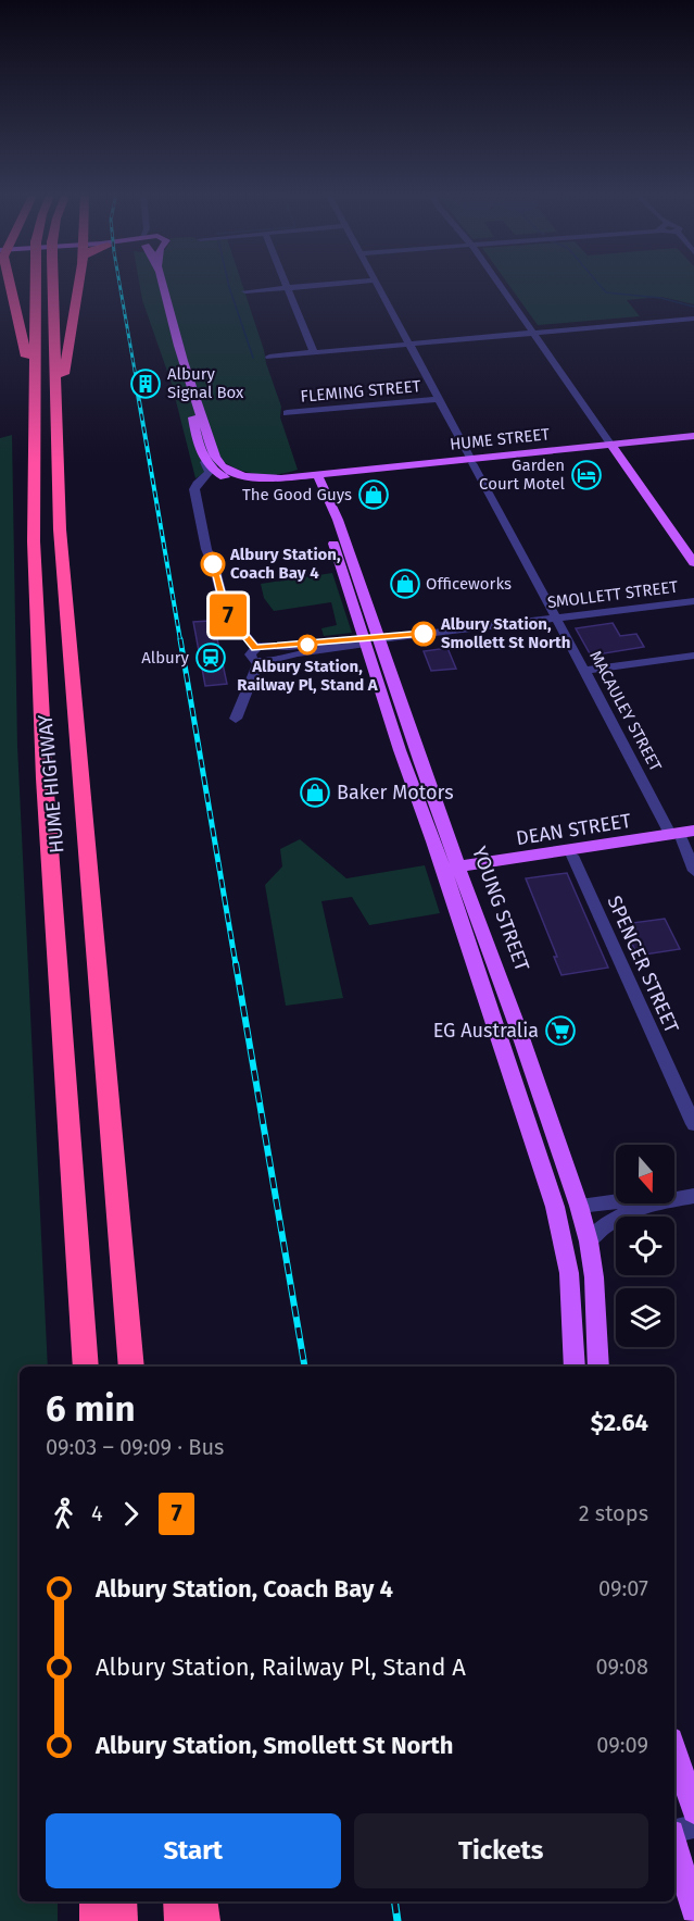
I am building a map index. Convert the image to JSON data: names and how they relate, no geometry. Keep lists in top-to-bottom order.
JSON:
{
  "streets": {
    "highway": ["HUME HIGHWAY"],
    "main road": ["HUME STREET", "DEAN STREET", "YOUNG STREET"],
    "street": [
      "FLEMING STREET",
      "SMOLLETT STREET",
      "MACAULEY STREET",
      "SPENCER STREET"
    ]
  },
  "crossings": [
    ["FLEMING STREET", "MACAULEY STREET"],
    ["HUME STREET", "MACAULEY STREET"],
    ["HUME STREET", "YOUNG STREET"],
    ["SMOLLETT STREET", "MACAULEY STREET"],
    ["SMOLLETT STREET", "YOUNG STREET"],
    ["MACAULEY STREET", "DEAN STREET"],
    ["DEAN STREET", "YOUNG STREET"],
    ["DEAN STREET", "SPENCER STREET"]
  ],
  "places": {
    "building": ["Albury Signal Box"],
    "hotel": ["Garden Court Motel"],
    "shop": ["The Good Guys", "Officeworks", "Baker Motors"],
    "other": ["Albury Station, Coach Bay 4", "Albury Station, Smollett St North", "Albury Station, Railway Pl, Stand A"],
    "station": ["Albury"],
    "supermarket": ["EG Australia"]
  },
  "lines": ["bus line 7"],
  "north": "bottom",
  "page": {
    "on_map": "7",
    "heading": ["6 min", "09:03 – 09:09 · Bus", "$2.64"],
    "legs": ["4", "7", "2 stops"],
    "list": [
      {
        "name": "Albury Station, Coach Bay 4",
        "value": "09:07"
      },
      {
        "name": "Albury Station, Railway Pl, Stand A",
        "value": "09:08"
      },
      {
        "name": "Albury Station, Smollett St North",
        "value": "09:09"
      }
    ],
    "buttons": ["Start", "Tickets"]
  }
}
